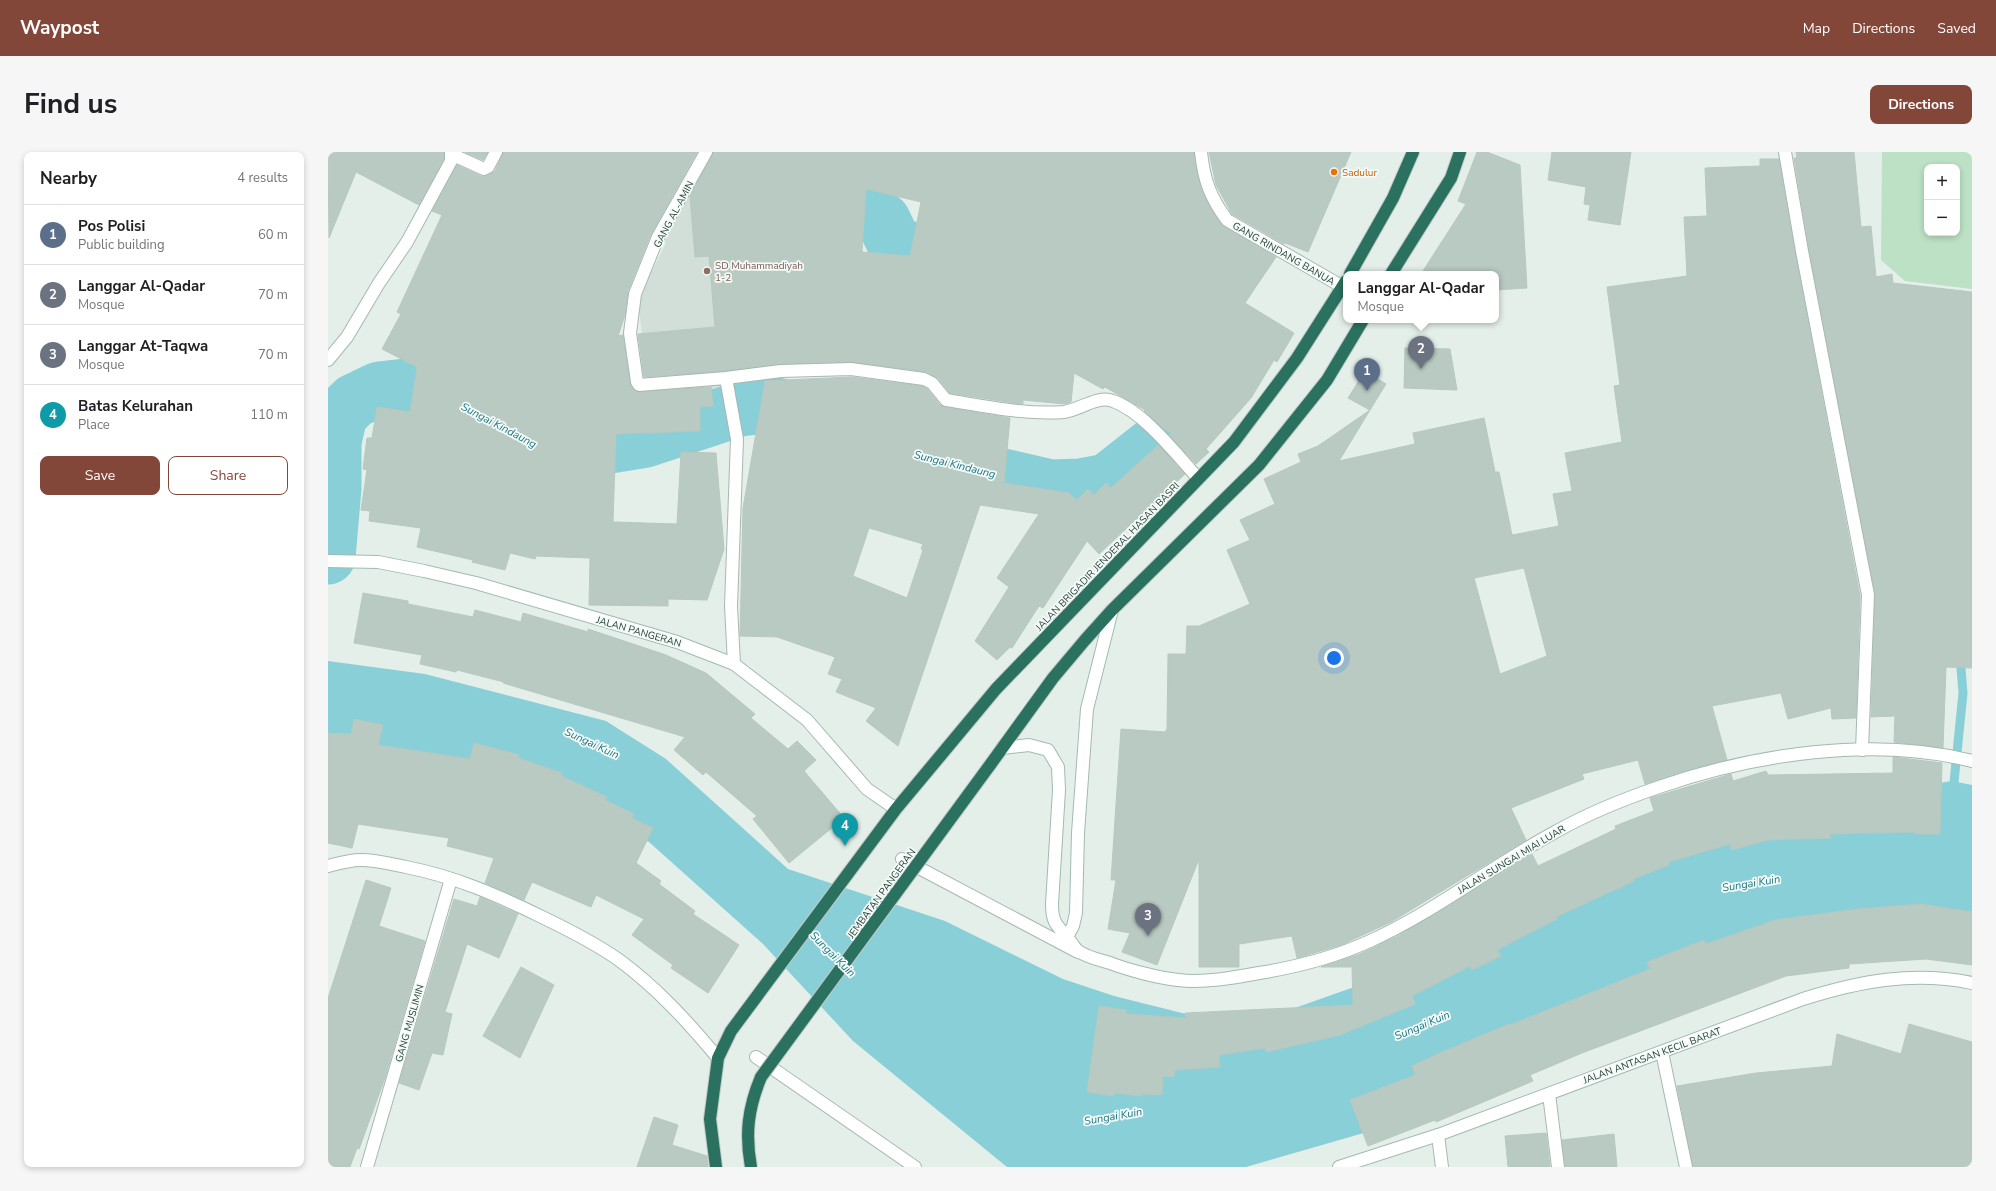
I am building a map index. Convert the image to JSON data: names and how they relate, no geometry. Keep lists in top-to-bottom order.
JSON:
{
  "streets": {
    "highway": ["JALAN BRIGADIR JENDERAL HASAN BASRI", "JEMBATAN PANGERAN"],
    "street": [
      "GANG AL-AMIN",
      "GANG RINDANG BANUA",
      "JALAN PANGERAN",
      "JALAN SUNGAI MIAI LUAR",
      "GANG MUSLIMIN",
      "JALAN ANTASAN KECIL BARAT"
    ]
  },
  "crossings": [
    ["JALAN BRIGADIR JENDERAL HASAN BASRI", "JALAN PANGERAN"]
  ],
  "water": ["Sungai Kindaung", "Sungai Kuin"],
  "places": ["Sadulur", "SD Muhammadiyah 1-2"],
  "page": {
    "header": "Waypost",
    "nav": ["Map", "Directions", "Saved"],
    "title": "Find us",
    "buttons": [
      "Directions",
      ["Save", "Share"]
    ],
    "heading": ["Nearby", "4 results"],
    "map_buttons": ["+", "−"],
    "list": [
      {
        "mark": "1",
        "name": "Pos Polisi",
        "note": "Public building",
        "value": "60 m"
      },
      {
        "mark": "2",
        "name": "Langgar Al-Qadar",
        "note": "Mosque",
        "value": "70 m"
      },
      {
        "mark": "3",
        "name": "Langgar At-Taqwa",
        "note": "Mosque",
        "value": "70 m"
      },
      {
        "mark": "4",
        "name": "Batas Kelurahan",
        "note": "Place",
        "value": "110 m"
      }
    ],
    "popup": ["Langgar Al-Qadar", "Mosque"],
    "pins": [
      "2",
      "1",
      "4",
      "3"
    ]
  }
}
